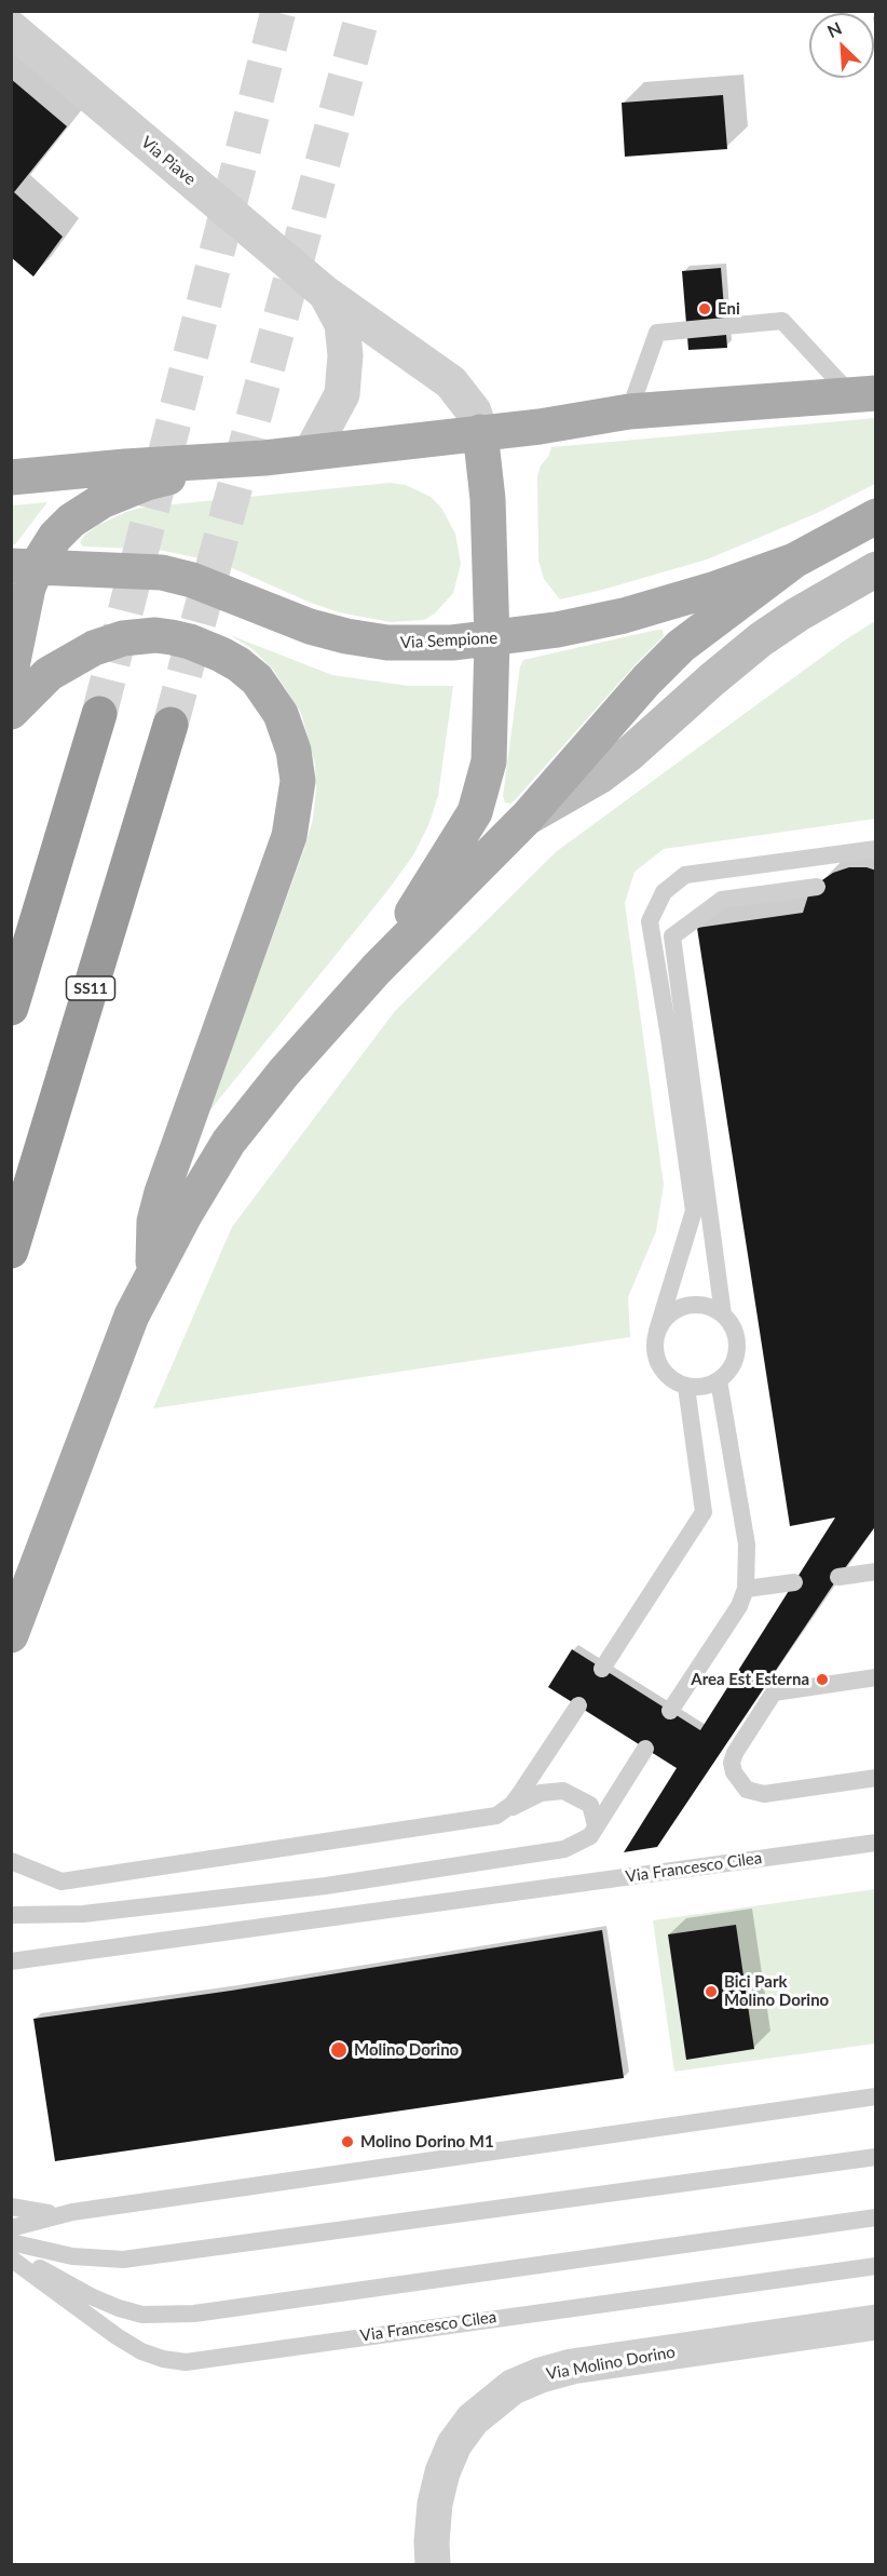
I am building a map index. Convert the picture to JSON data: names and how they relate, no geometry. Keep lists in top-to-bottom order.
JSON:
{
  "streets": {
    "highway": ["SS11"],
    "main road": ["Via Sempione"],
    "street": ["Via Piave", "Via Molino Dorino"],
    "lane": ["Via Francesco Cilea"]
  },
  "places": [
    "Eni",
    "Area Est Esterna",
    "Bici Park Molino Dorino",
    "Molino Dorino",
    "Molino Dorino M1"
  ],
  "north": "top left"
}
